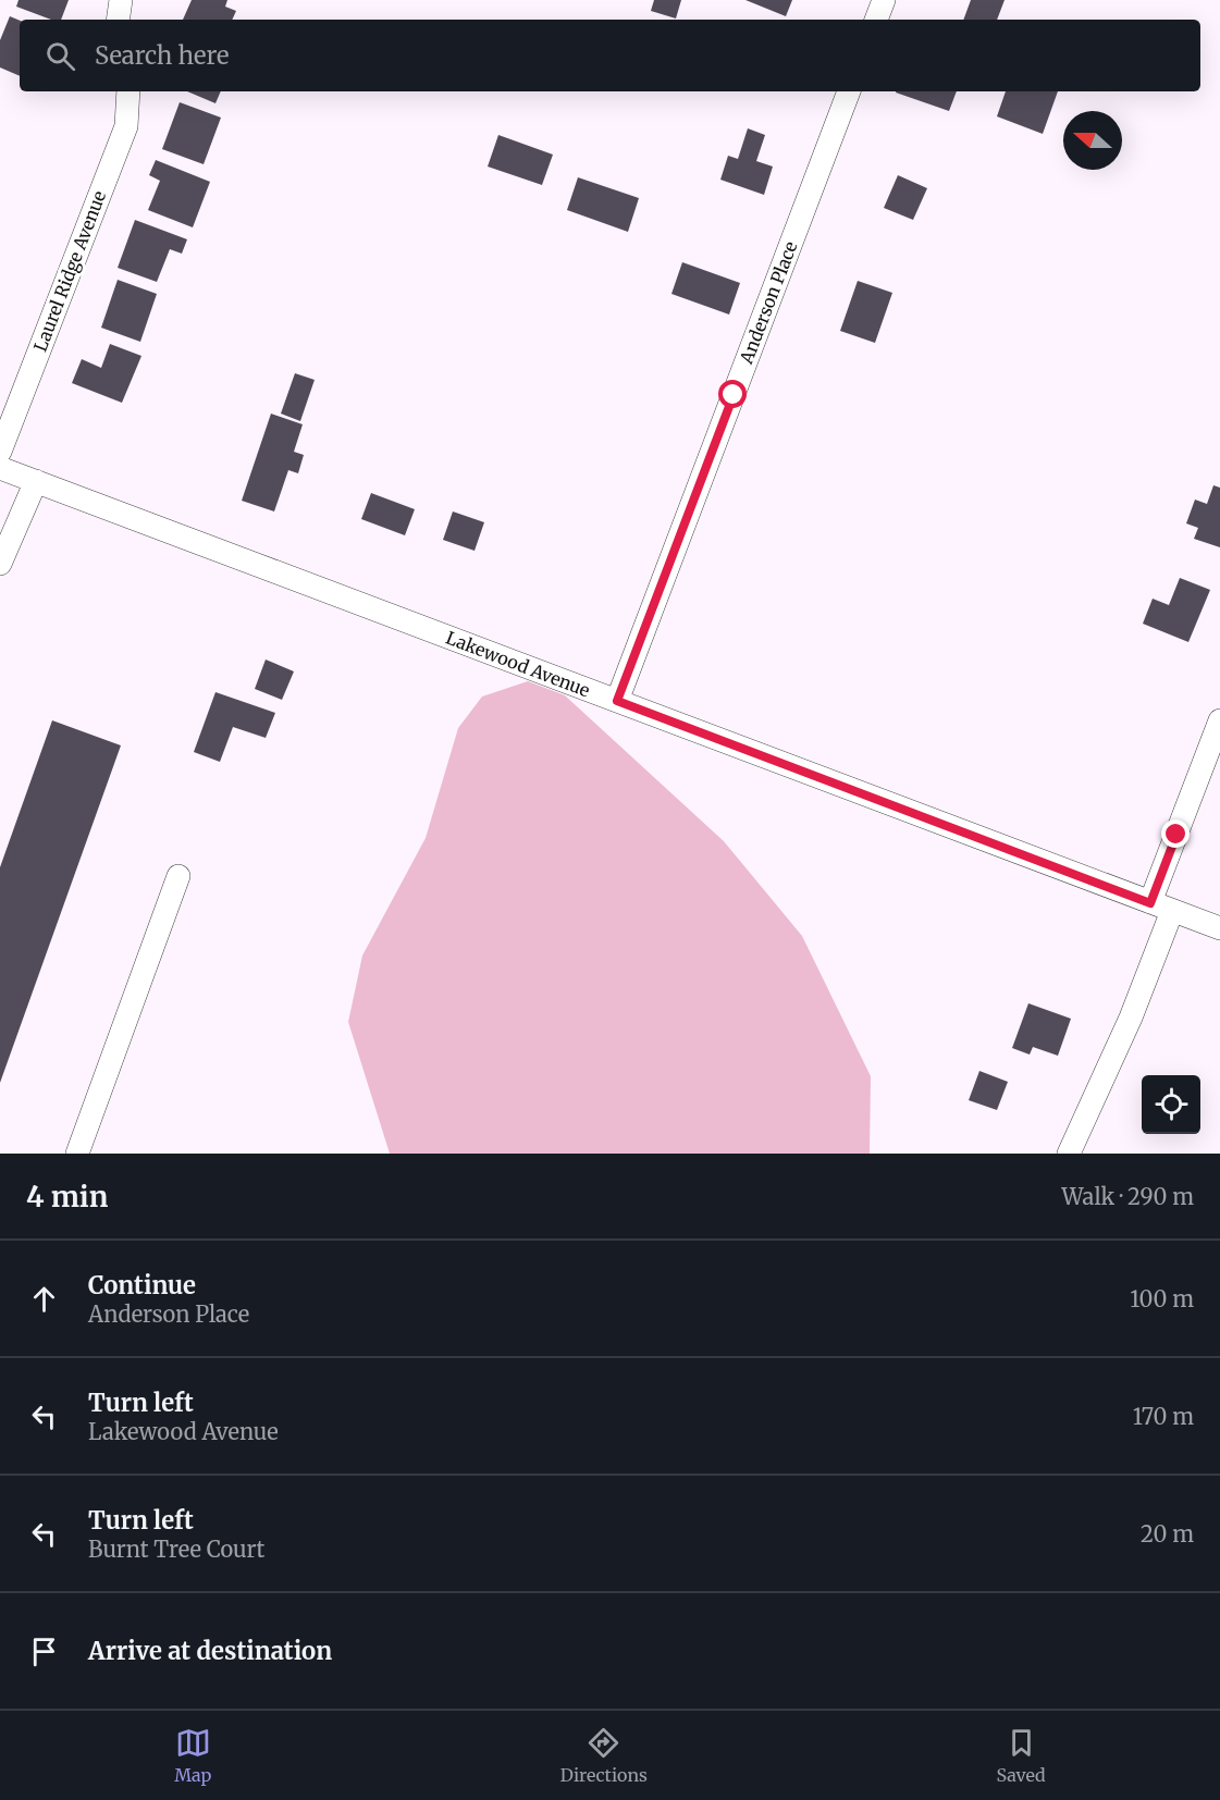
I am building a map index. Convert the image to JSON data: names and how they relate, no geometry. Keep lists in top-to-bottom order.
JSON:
{
  "streets": {
    "street": ["Laurel Ridge Avenue", "Anderson Place", "Lakewood Avenue"]
  },
  "crossings": [
    ["Anderson Place", "Lakewood Avenue"]
  ],
  "north": "left",
  "page": {
    "search": "Search here",
    "heading": ["4 min", "Walk · 290 m"],
    "list": [
      ["Continue", "Anderson Place", "100 m"],
      ["Turn left", "Lakewood Avenue", "170 m"],
      ["Turn left", "Burnt Tree Court", "20 m"],
      "Arrive at destination"
    ],
    "nav": ["Map", "Directions", "Saved"]
  }
}
